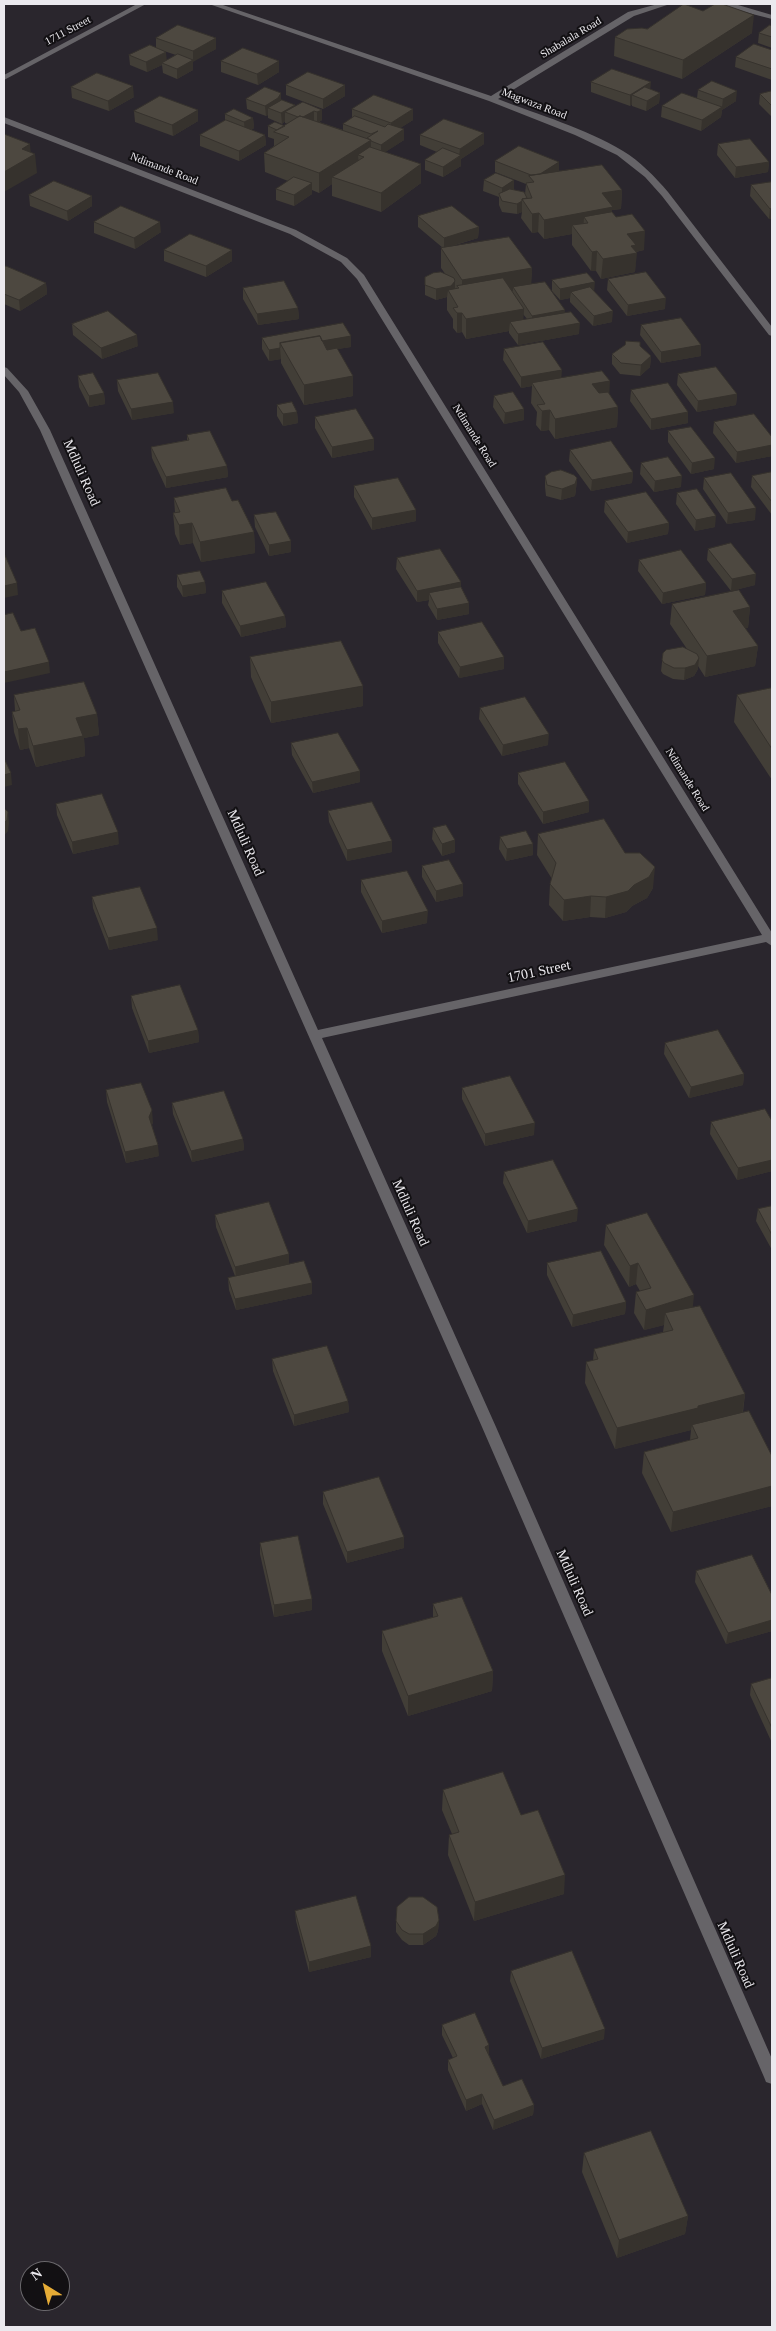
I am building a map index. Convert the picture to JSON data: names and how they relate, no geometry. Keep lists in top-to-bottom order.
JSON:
{
  "streets": {
    "street": [
      "1711 Street",
      "Shabalala Road",
      "Magwaza Road",
      "Ndimande Road",
      "Mdluli Road",
      "1701 Street"
    ]
  },
  "crossings": [
    ["Shabalala Road", "Magwaza Road"],
    ["Ndimande Road", "1701 Street"],
    ["Mdluli Road", "1701 Street"]
  ],
  "north": "top left"
}
